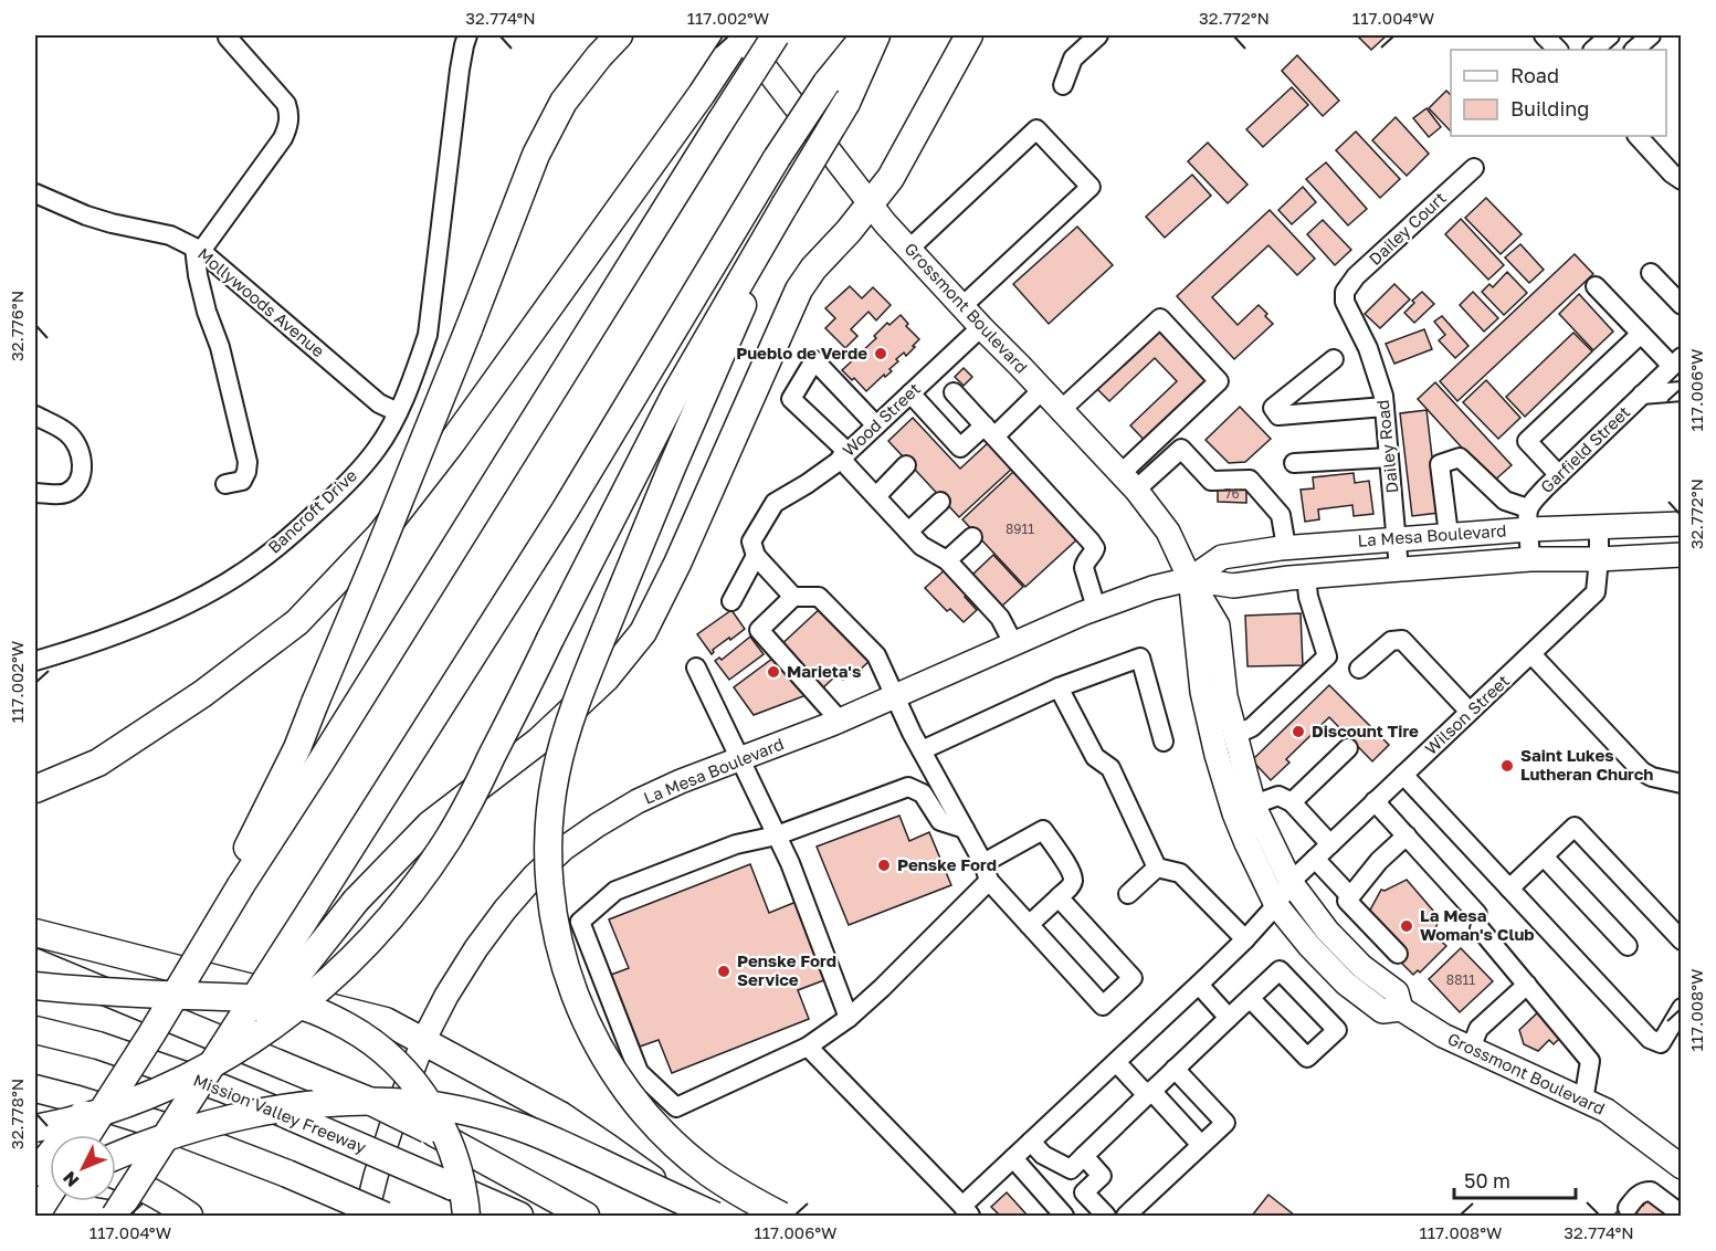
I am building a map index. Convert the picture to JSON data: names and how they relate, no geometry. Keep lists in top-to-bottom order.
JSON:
{
  "streets": {
    "highway": ["Mission Valley Freeway"],
    "main road": ["Grossmont Boulevard", "La Mesa Boulevard"],
    "street": [
      "Dailey Court",
      "Mollywoods Avenue",
      "Wood Street",
      "Dailey Road",
      "Garfield Street",
      "Bancroft Drive",
      "Wilson Street"
    ]
  },
  "crossings": [
    ["Dailey Court", "Dailey Road"],
    ["Mollywoods Avenue", "Bancroft Drive"],
    ["Grossmont Boulevard", "Wood Street"],
    ["Grossmont Boulevard", "La Mesa Boulevard"],
    ["Grossmont Boulevard", "Wilson Street"],
    ["Dailey Road", "La Mesa Boulevard"],
    ["Garfield Street", "La Mesa Boulevard"],
    ["La Mesa Boulevard", "Wilson Street"]
  ],
  "places": [
    "Pueblo de Verde",
    "Marieta's",
    "Discount Tire",
    "Saint Lukes Lutheran Church",
    "Penske Ford",
    "La Mesa Woman's Club",
    "Penske Ford Service"
  ],
  "house_numbers": ["76", "8911", "8811"],
  "legend": ["Road", "Building"],
  "scale_bar": "50 m",
  "north": "bottom left",
  "coordinates": [
    "32.774°N",
    "117.002°W",
    "32.772°N",
    "117.004°W",
    "32.776°N",
    "117.006°W",
    "117.008°W",
    "32.778°N"
  ]
}
